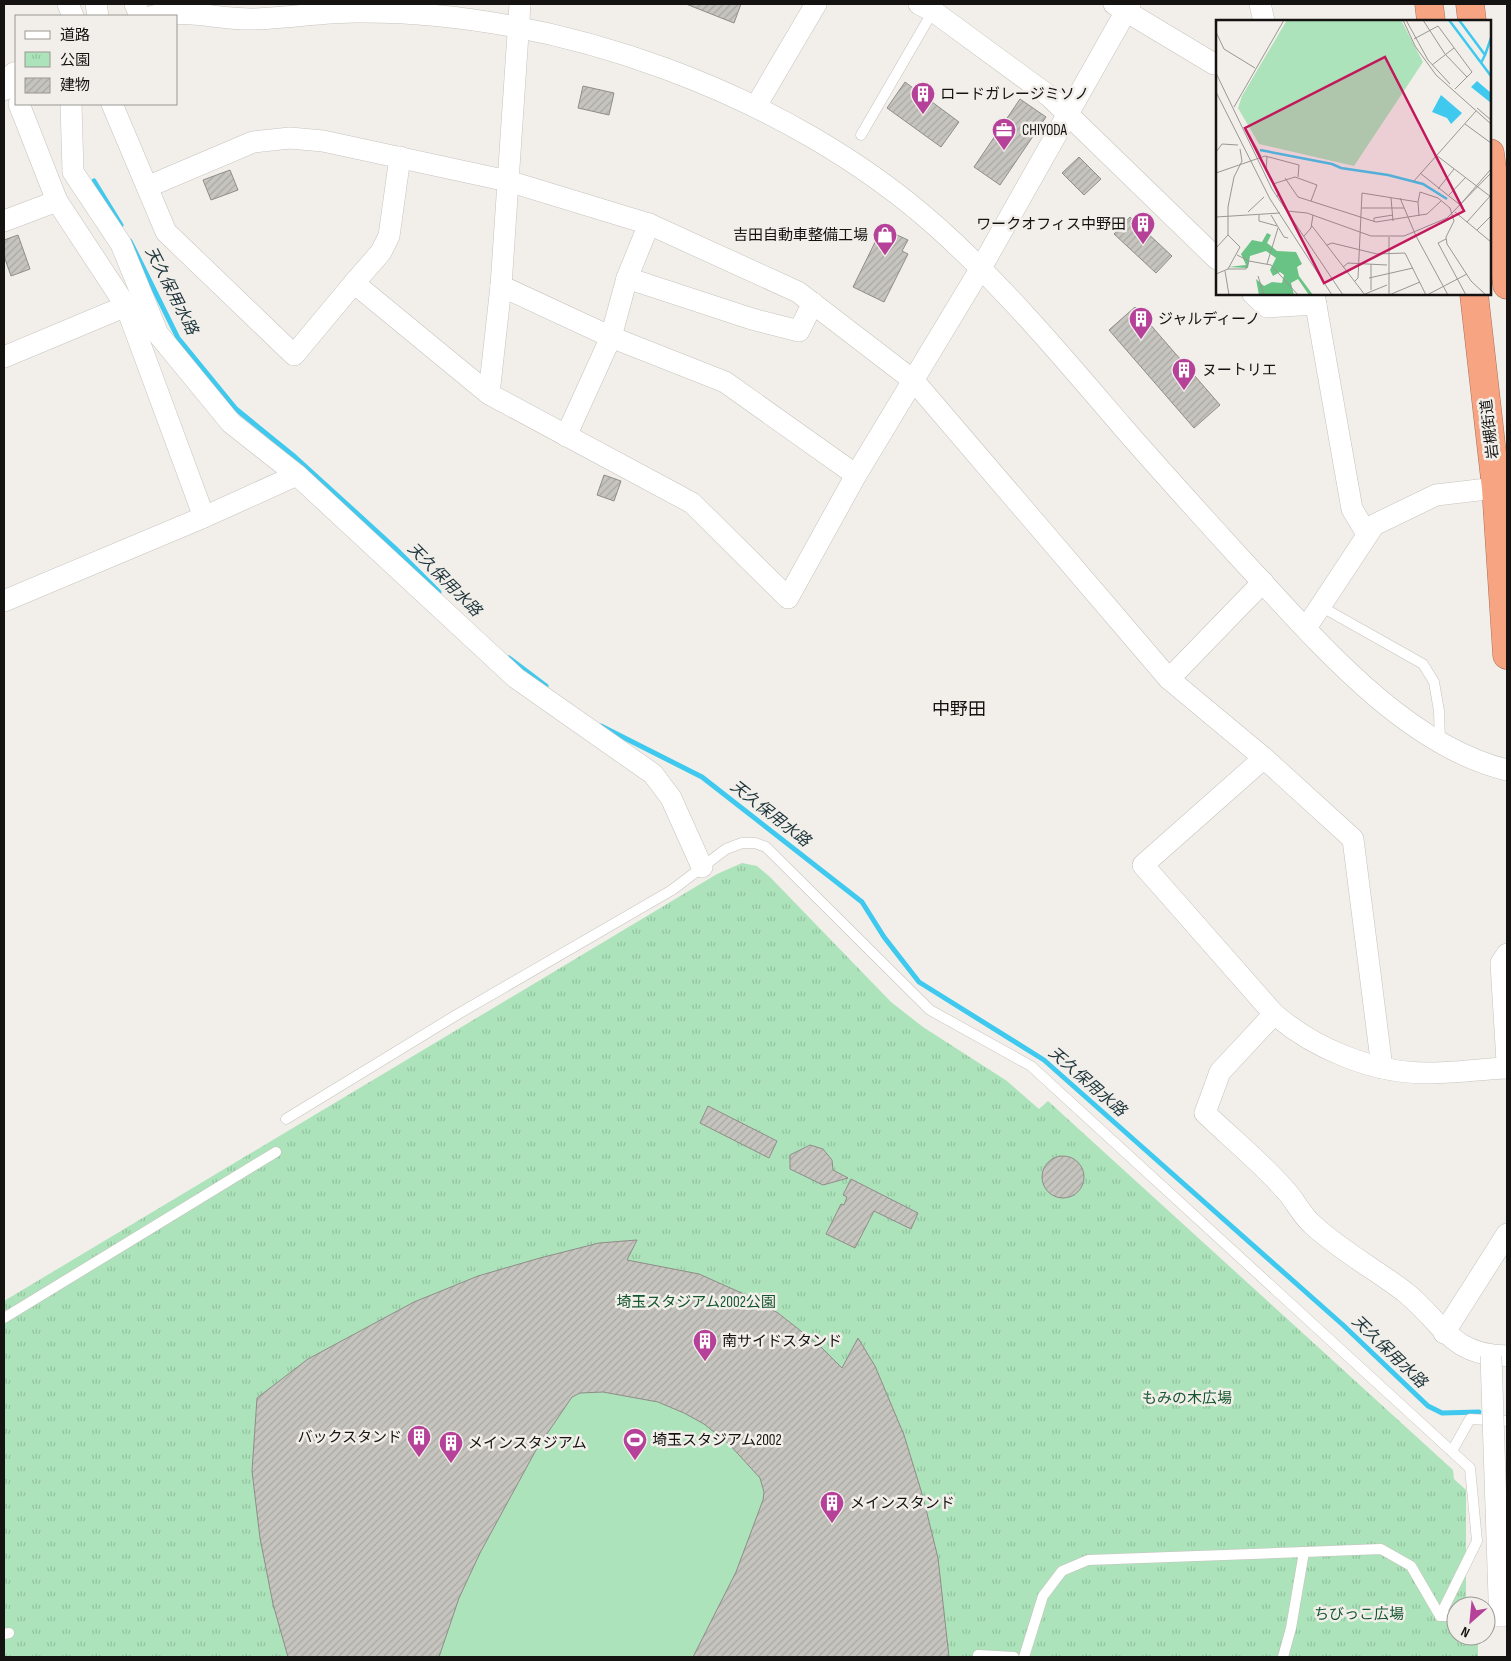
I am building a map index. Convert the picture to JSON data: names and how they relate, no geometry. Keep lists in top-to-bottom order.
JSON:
{
  "streets": {
    "highway": ["岩槻街道"]
  },
  "districts": ["中野田"],
  "water": ["天久保用水路"],
  "parks": ["埼玉スタジアム2002公園", "もみの木広場", "ちびっこ広場"],
  "places": {
    "building": [
      "ロードガレージミソノ",
      "ワークオフィス中野田",
      "ジャルディーノ",
      "ヌートリエ",
      "南サイドスタンド",
      "バックスタンド",
      "メインスタジアム",
      "メインスタンド"
    ],
    "office": ["CHIYODA"],
    "shop": ["吉田自動車整備工場"],
    "sports": ["埼玉スタジアム2002"]
  },
  "legend": ["道路", "公園", "建物"],
  "north": "bottom left"
}
